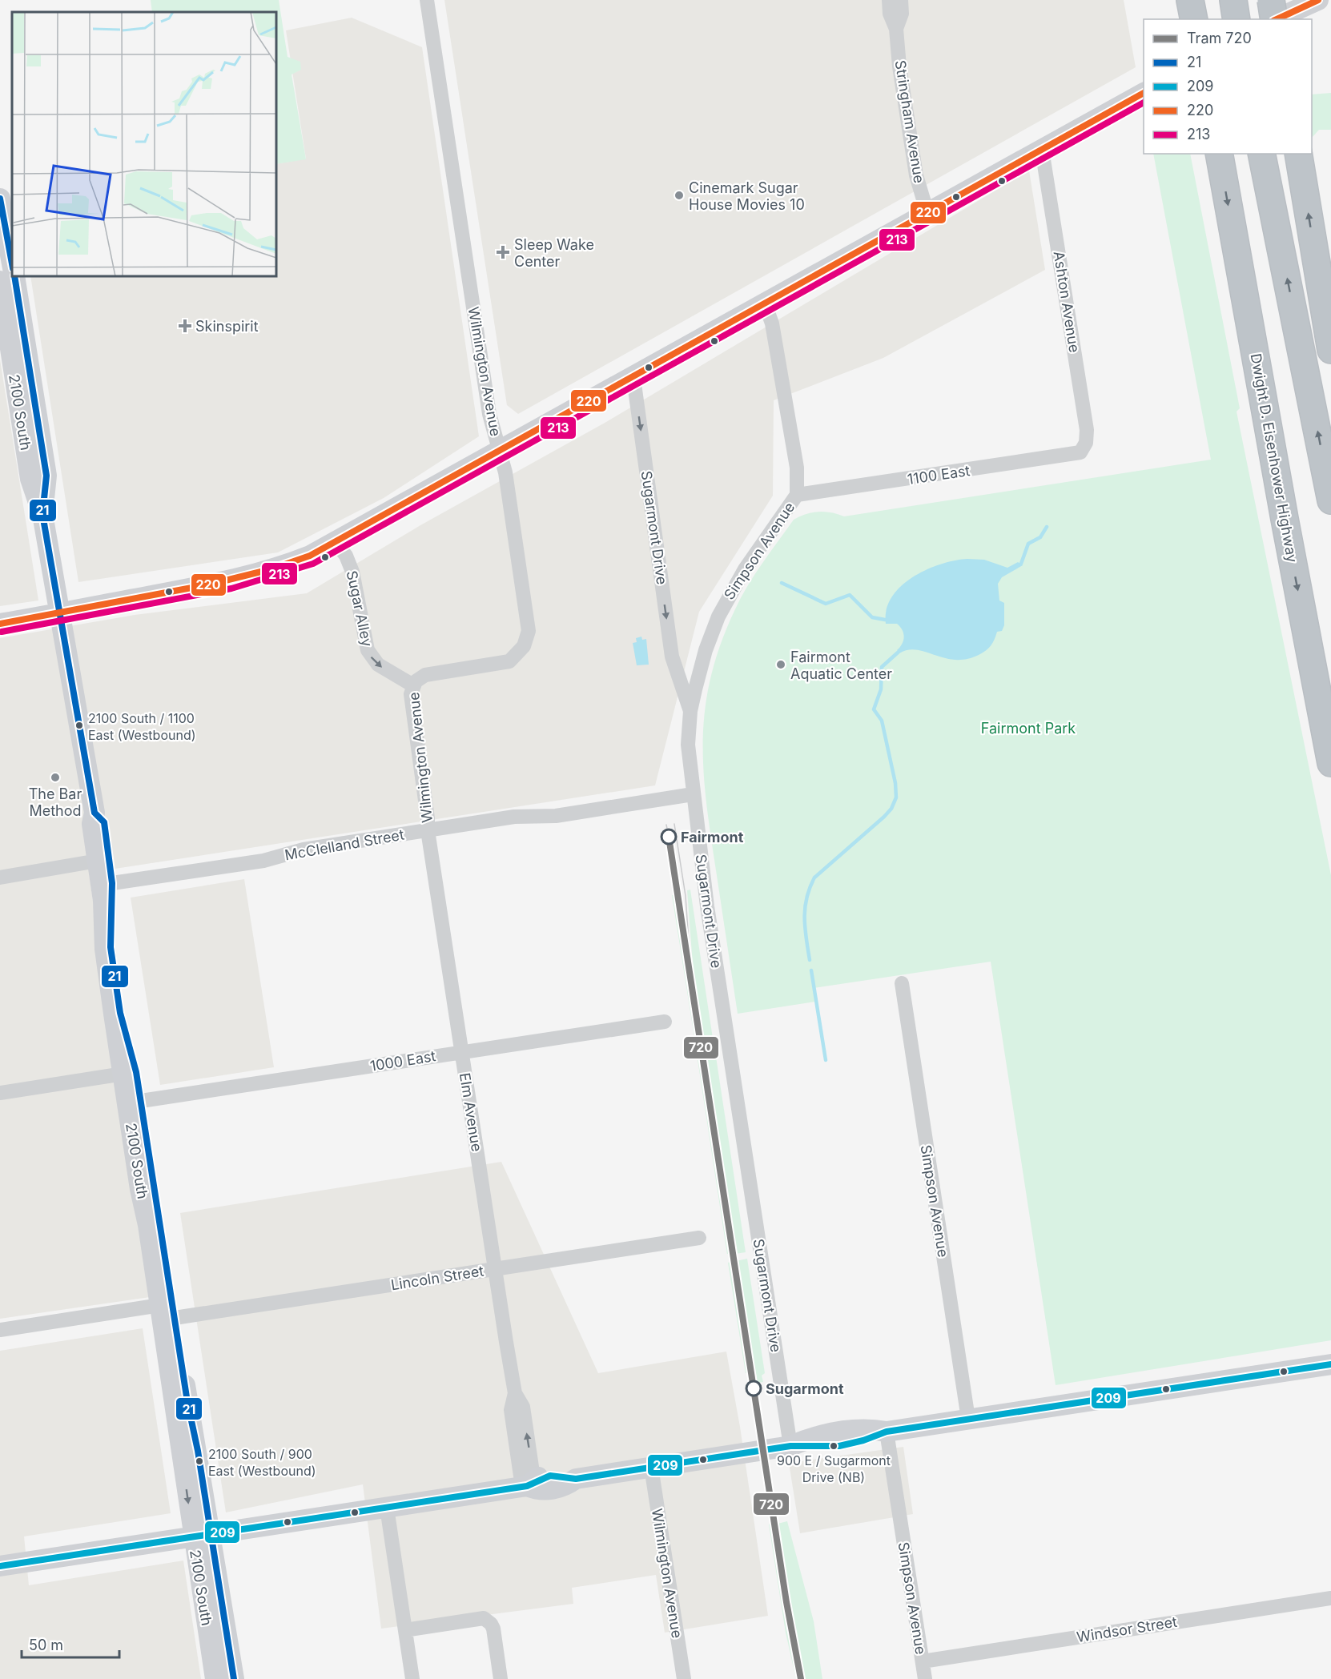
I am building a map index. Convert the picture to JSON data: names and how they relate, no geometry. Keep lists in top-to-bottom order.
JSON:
{
  "streets": {
    "highway": ["Dwight D. Eisenhower Highway"],
    "street": [
      "Stringham Avenue",
      "Ashton Avenue",
      "Wilmington Avenue",
      "2100 South",
      "1100 East",
      "Sugarmont Drive",
      "Simpson Avenue",
      "Sugar Alley",
      "McClelland Street",
      "1000 East",
      "Elm Avenue",
      "Lincoln Street",
      "Windsor Street"
    ]
  },
  "crossings": [
    ["Ashton Avenue", "1100 East"],
    ["Wilmington Avenue", "Sugar Alley"],
    ["Wilmington Avenue", "McClelland Street"],
    ["Wilmington Avenue", "Elm Avenue"],
    ["2100 South", "McClelland Street"],
    ["2100 South", "1000 East"],
    ["2100 South", "Lincoln Street"],
    ["1100 East", "Simpson Avenue"],
    ["Sugarmont Drive", "Simpson Avenue"],
    ["Sugarmont Drive", "McClelland Street"],
    ["Simpson Avenue", "Windsor Street"],
    ["McClelland Street", "Elm Avenue"],
    ["1000 East", "Elm Avenue"],
    ["Elm Avenue", "Lincoln Street"]
  ],
  "one_way": ["Sugar Alley"],
  "parks": ["Fairmont Park"],
  "places": {
    "other": [
      "Cinemark Sugar House Movies 10",
      "Fairmont Aquatic Center",
      "2100 South / 1100 East (Westbound)",
      "The Bar Method",
      "Fairmont",
      "Sugarmont",
      "900 E / Sugarmont Drive (NB)",
      "2100 South / 900 East (Westbound)"
    ],
    "health": ["Sleep Wake Center", "Skinspirit"]
  },
  "lines": [
    "transit line 220",
    "transit line 213",
    "transit line 21",
    "tram line 720",
    "transit line 209"
  ],
  "legend": [
    "Tram 720",
    "21",
    "209",
    "220",
    "213"
  ],
  "scale_bar": "50 m"
}
